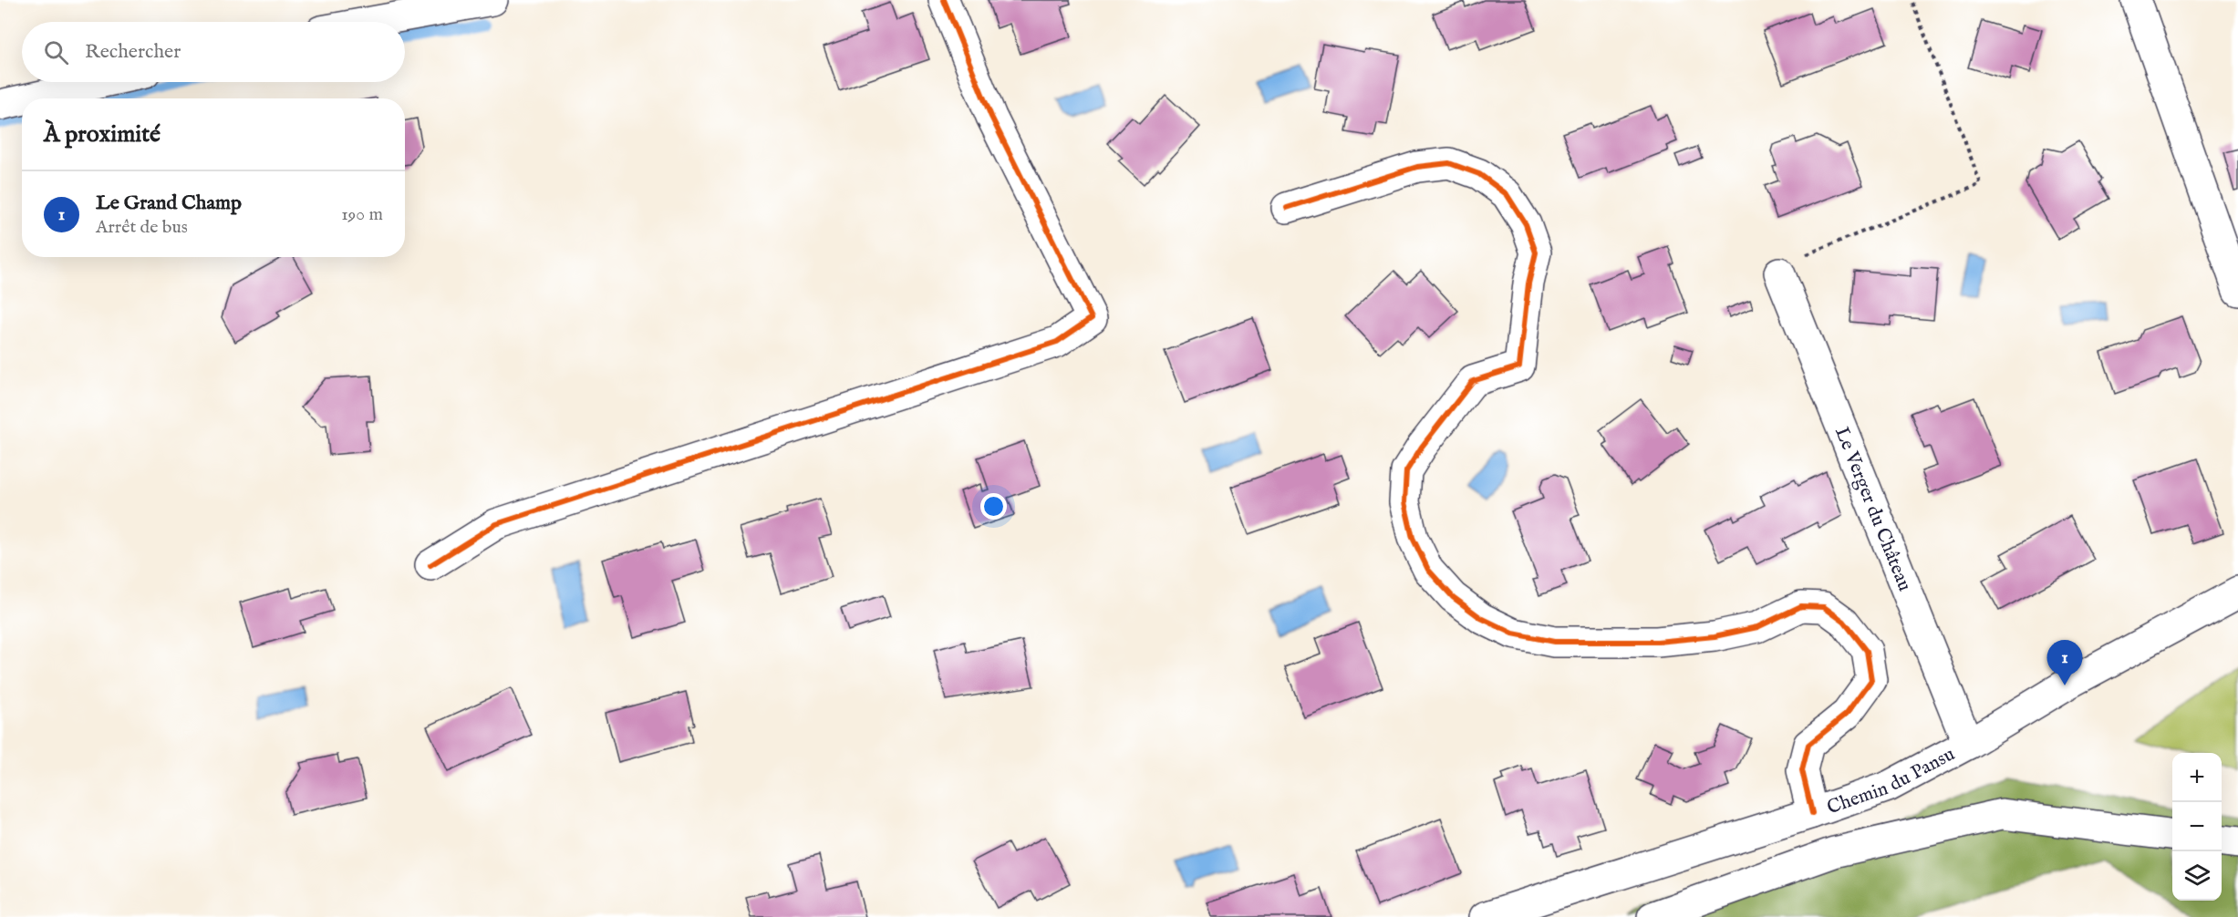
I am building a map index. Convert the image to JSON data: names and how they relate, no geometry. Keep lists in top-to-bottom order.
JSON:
{
  "streets": {
    "street": ["Le Verger du Château", "Chemin du Pansu"]
  },
  "crossings": [
    ["Le Verger du Château", "Chemin du Pansu"]
  ],
  "page": {
    "search": "Rechercher",
    "heading": "À proximité",
    "list": [
      {
        "mark": "1",
        "name": "Le Grand Champ",
        "note": "Arrêt de bus",
        "value": "190 m"
      }
    ],
    "pins": "1",
    "map_buttons": ["+", "−"]
  }
}
